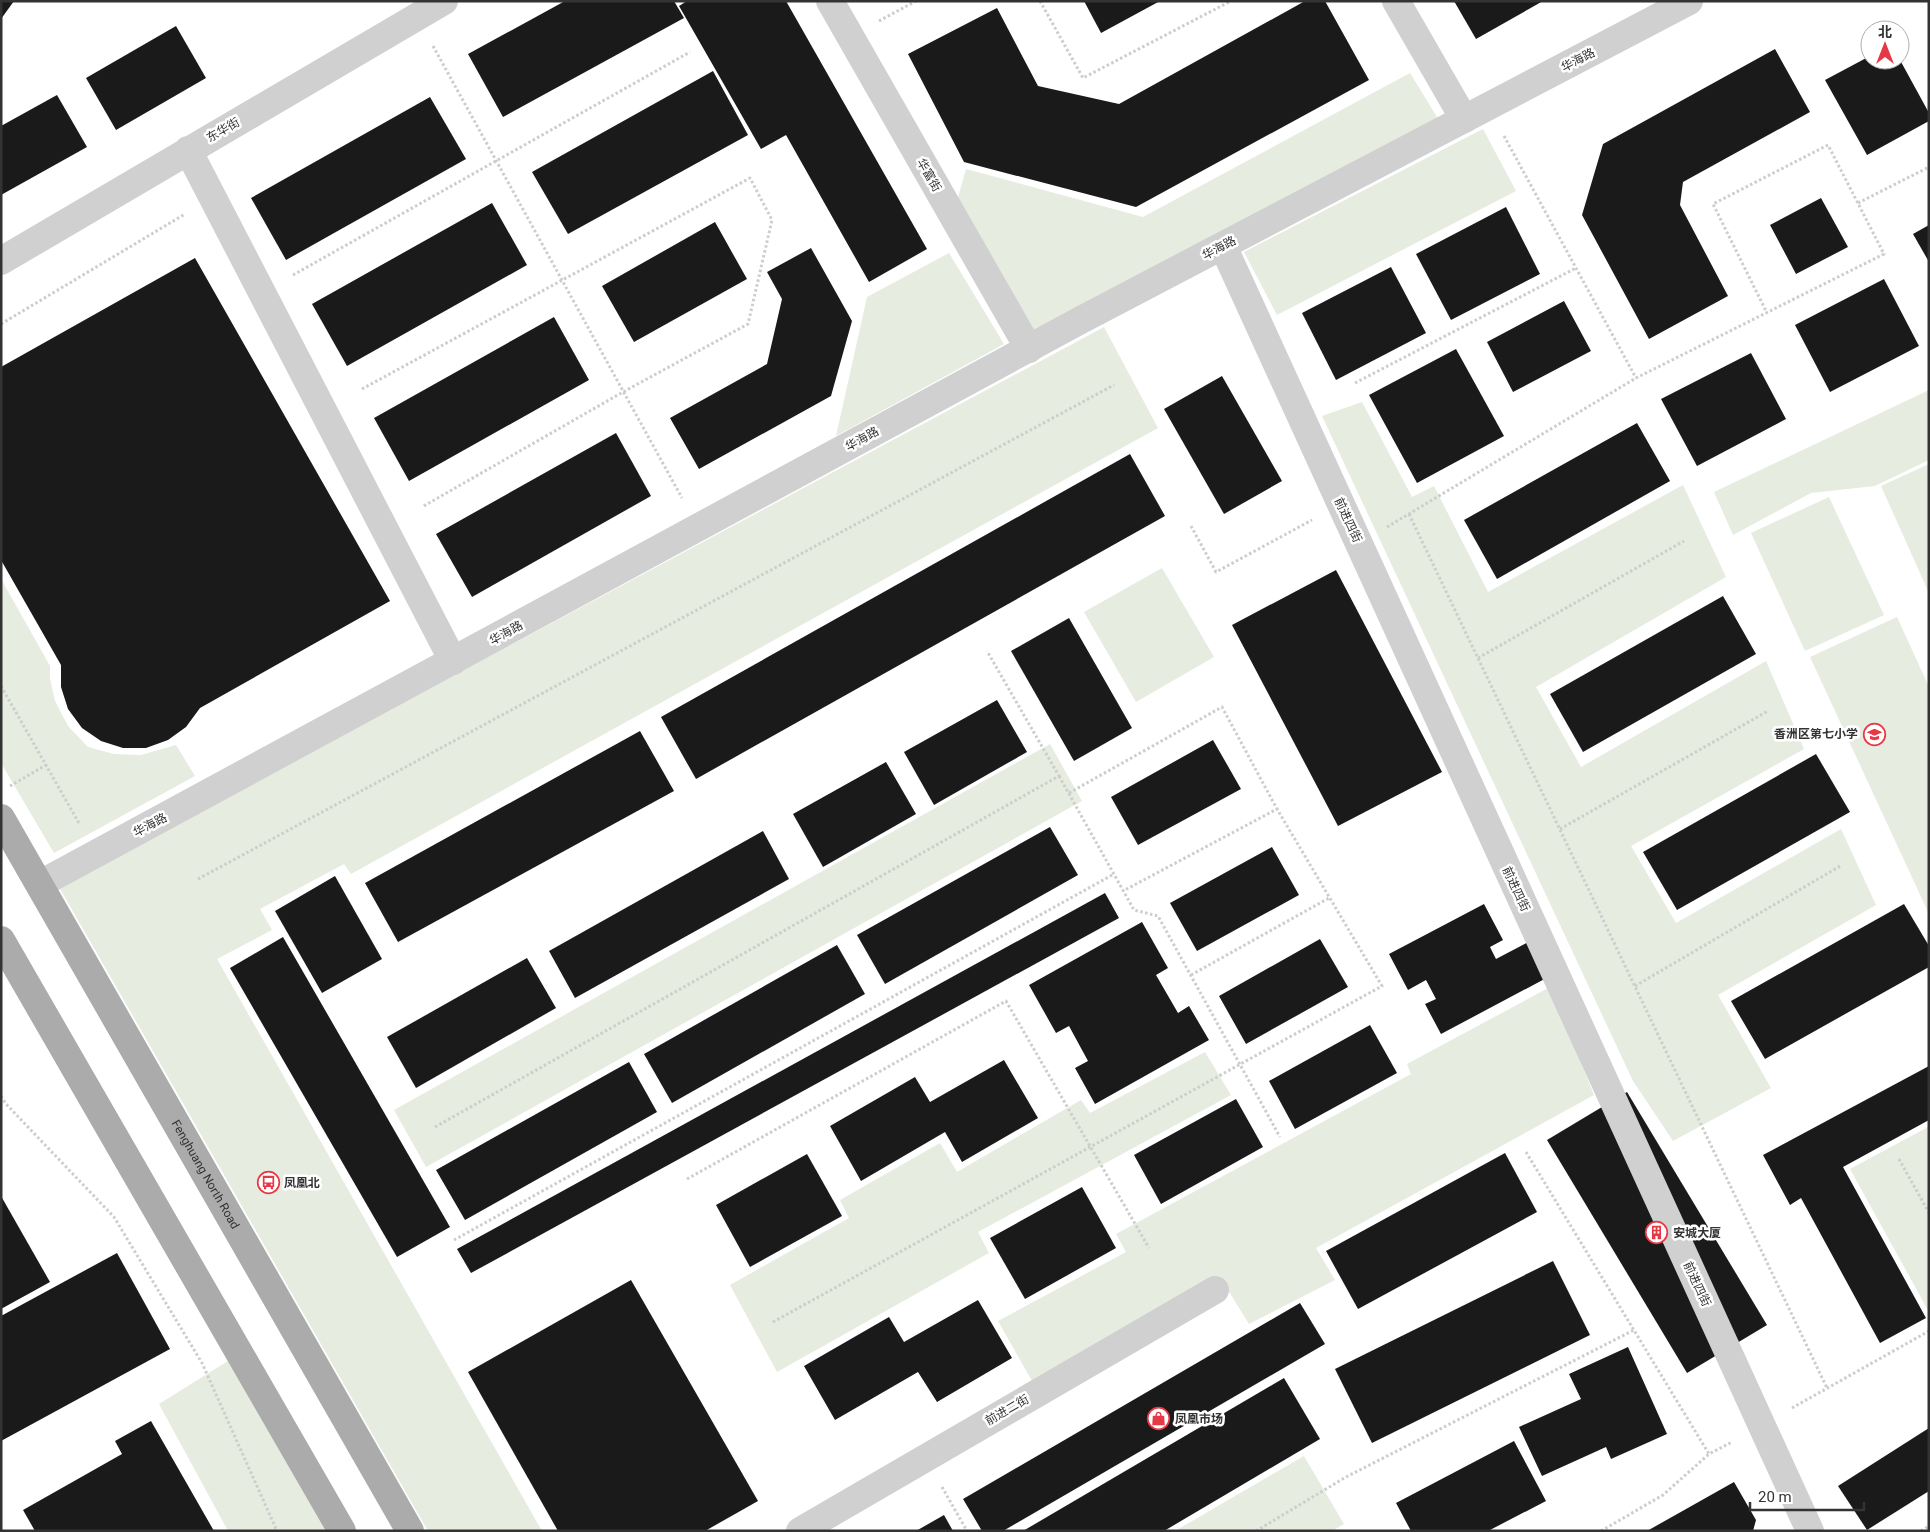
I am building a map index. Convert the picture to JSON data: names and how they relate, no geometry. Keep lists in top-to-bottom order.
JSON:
{
  "streets": {
    "main road": ["Fenghuang North Road"],
    "street": [
      "华海路",
      "东华街",
      "华富街",
      "前进四街",
      "前进二街"
    ]
  },
  "crossings": [
    ["华海路", "华富街"],
    ["华海路", "前进四街"],
    ["华海路", "Fenghuang North Road"]
  ],
  "places": {
    "school or university": ["香洲区第七小学"],
    "bus stop": ["凤凰北"],
    "building": ["安城大厦"],
    "shop": ["凤凰市场"]
  },
  "scale_bar": "20 m",
  "north": "top"
}
